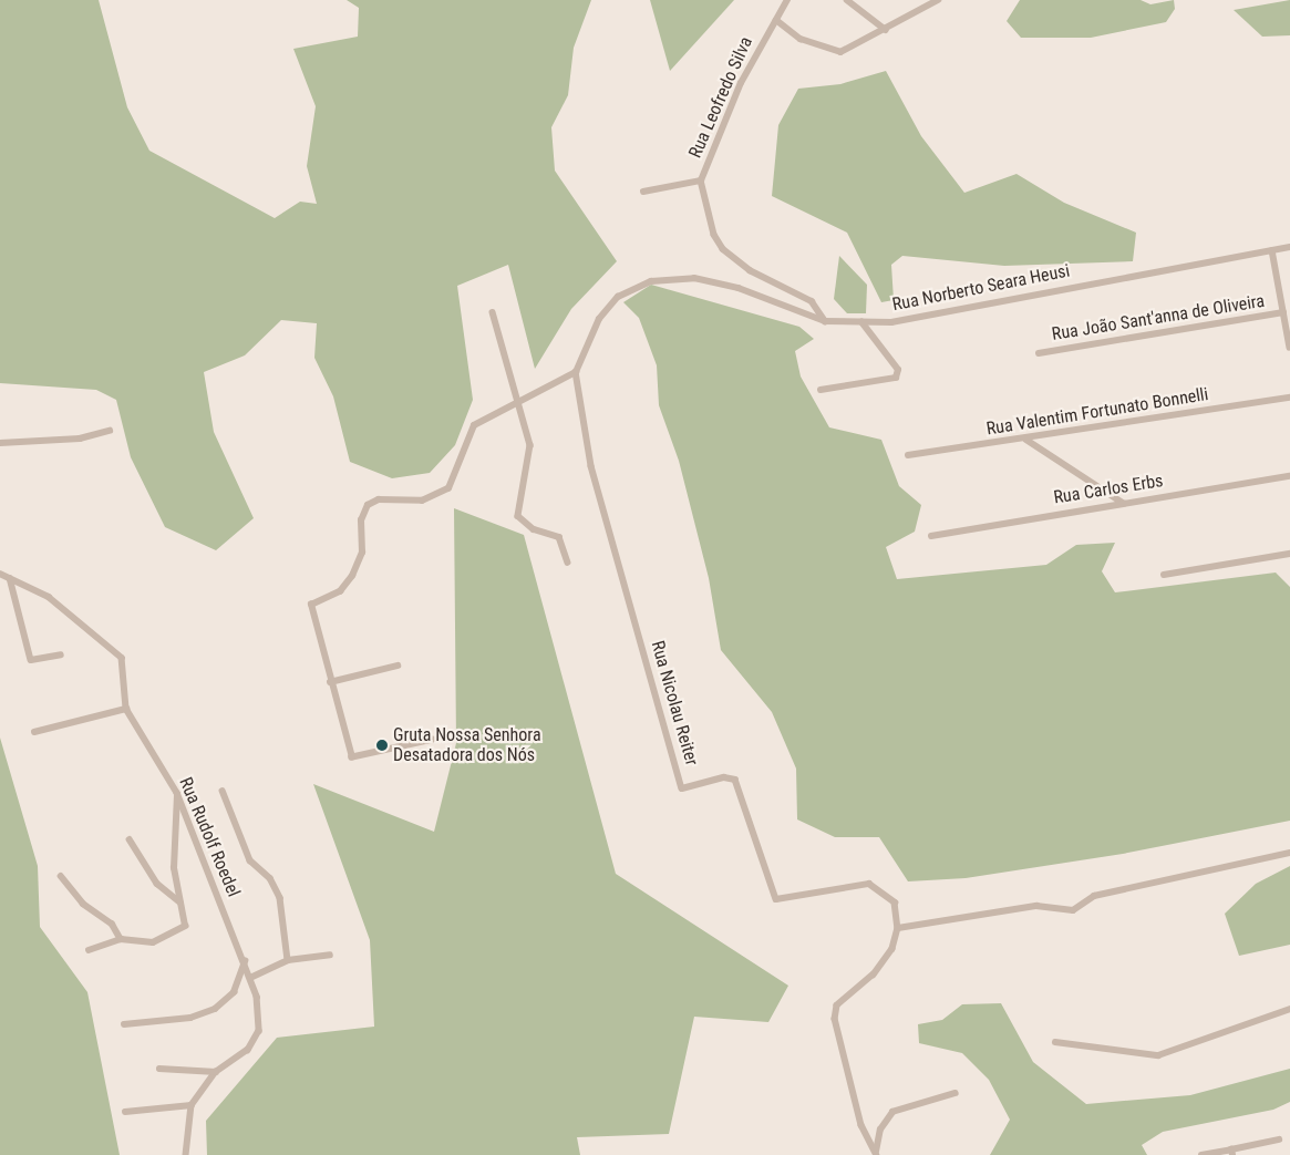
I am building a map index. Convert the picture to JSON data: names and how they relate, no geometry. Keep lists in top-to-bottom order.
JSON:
{
  "streets": {
    "street": [
      "Rua Leofredo Silva",
      "Rua Norberto Seara Heusi",
      "Rua João Sant'anna de Oliveira",
      "Rua Valentim Fortunato Bonnelli",
      "Rua Carlos Erbs",
      "Rua Nicolau Reiter",
      "Rua Rudolf Roedel"
    ]
  },
  "crossings": [
    ["Rua Norberto Seara Heusi", "Rua Nicolau Reiter"]
  ],
  "places": ["Gruta Nossa Senhora Desatadora dos Nós"]
}
